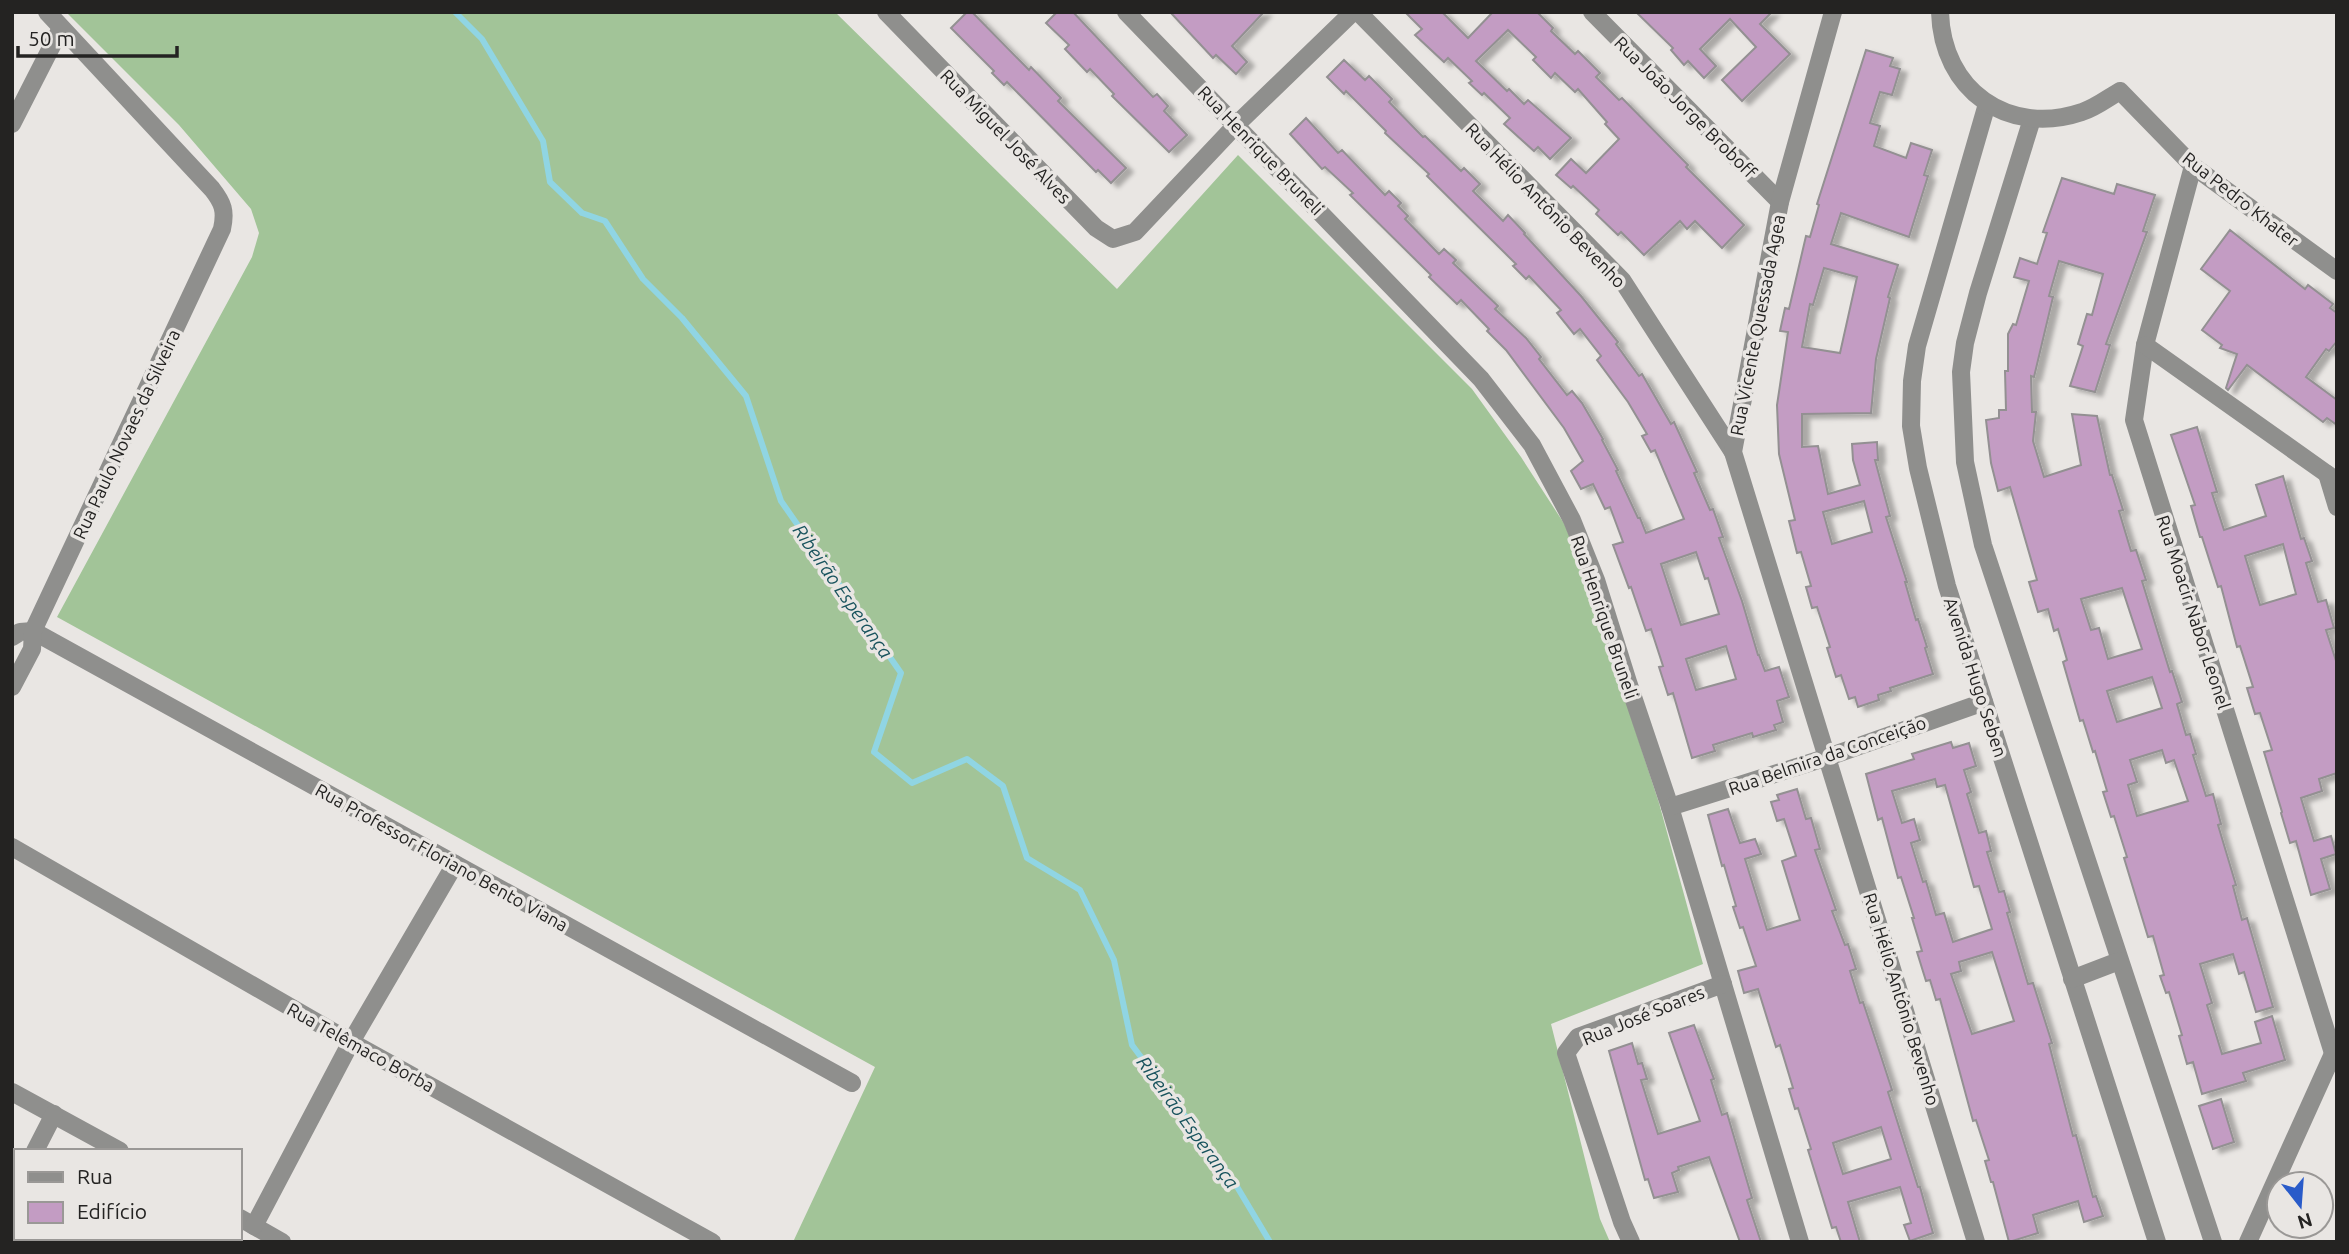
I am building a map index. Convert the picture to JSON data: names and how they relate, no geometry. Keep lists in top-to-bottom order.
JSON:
{
  "streets": {
    "street": [
      "Rua João Jorge Broboff",
      "Rua Miguel José Alves",
      "Rua Henrique Bruneli",
      "Rua Pedro Khater",
      "Rua Hélio Antônio Bevenho",
      "Rua Vicente Quessada Agea",
      "Rua Paulo Novaes da Silveira",
      "Rua Moacir Nabor Leonel",
      "Avenida Hugo Seben",
      "Rua Belmira da Conceição",
      "Rua Professor Floriano Bento Viana",
      "Rua José Soares",
      "Rua Telêmaco Borba"
    ]
  },
  "crossings": [
    ["Rua João Jorge Broboff", "Rua Vicente Quessada Agea"],
    ["Rua Miguel José Alves", "Rua Henrique Bruneli"],
    ["Rua Henrique Bruneli", "Rua Belmira da Conceição"],
    ["Rua Henrique Bruneli", "Rua José Soares"],
    ["Rua Pedro Khater", "Rua Moacir Nabor Leonel"],
    ["Rua Hélio Antônio Bevenho", "Rua Vicente Quessada Agea"],
    ["Rua Hélio Antônio Bevenho", "Rua Belmira da Conceição"],
    ["Rua Vicente Quessada Agea", "Rua Belmira da Conceição"],
    ["Rua Paulo Novaes da Silveira", "Rua Professor Floriano Bento Viana"],
    ["Avenida Hugo Seben", "Rua Belmira da Conceição"]
  ],
  "water": ["Ribeirão Esperança"],
  "legend": ["Rua", "Edifício"],
  "scale_bar": "50 m",
  "north": "bottom"
}
